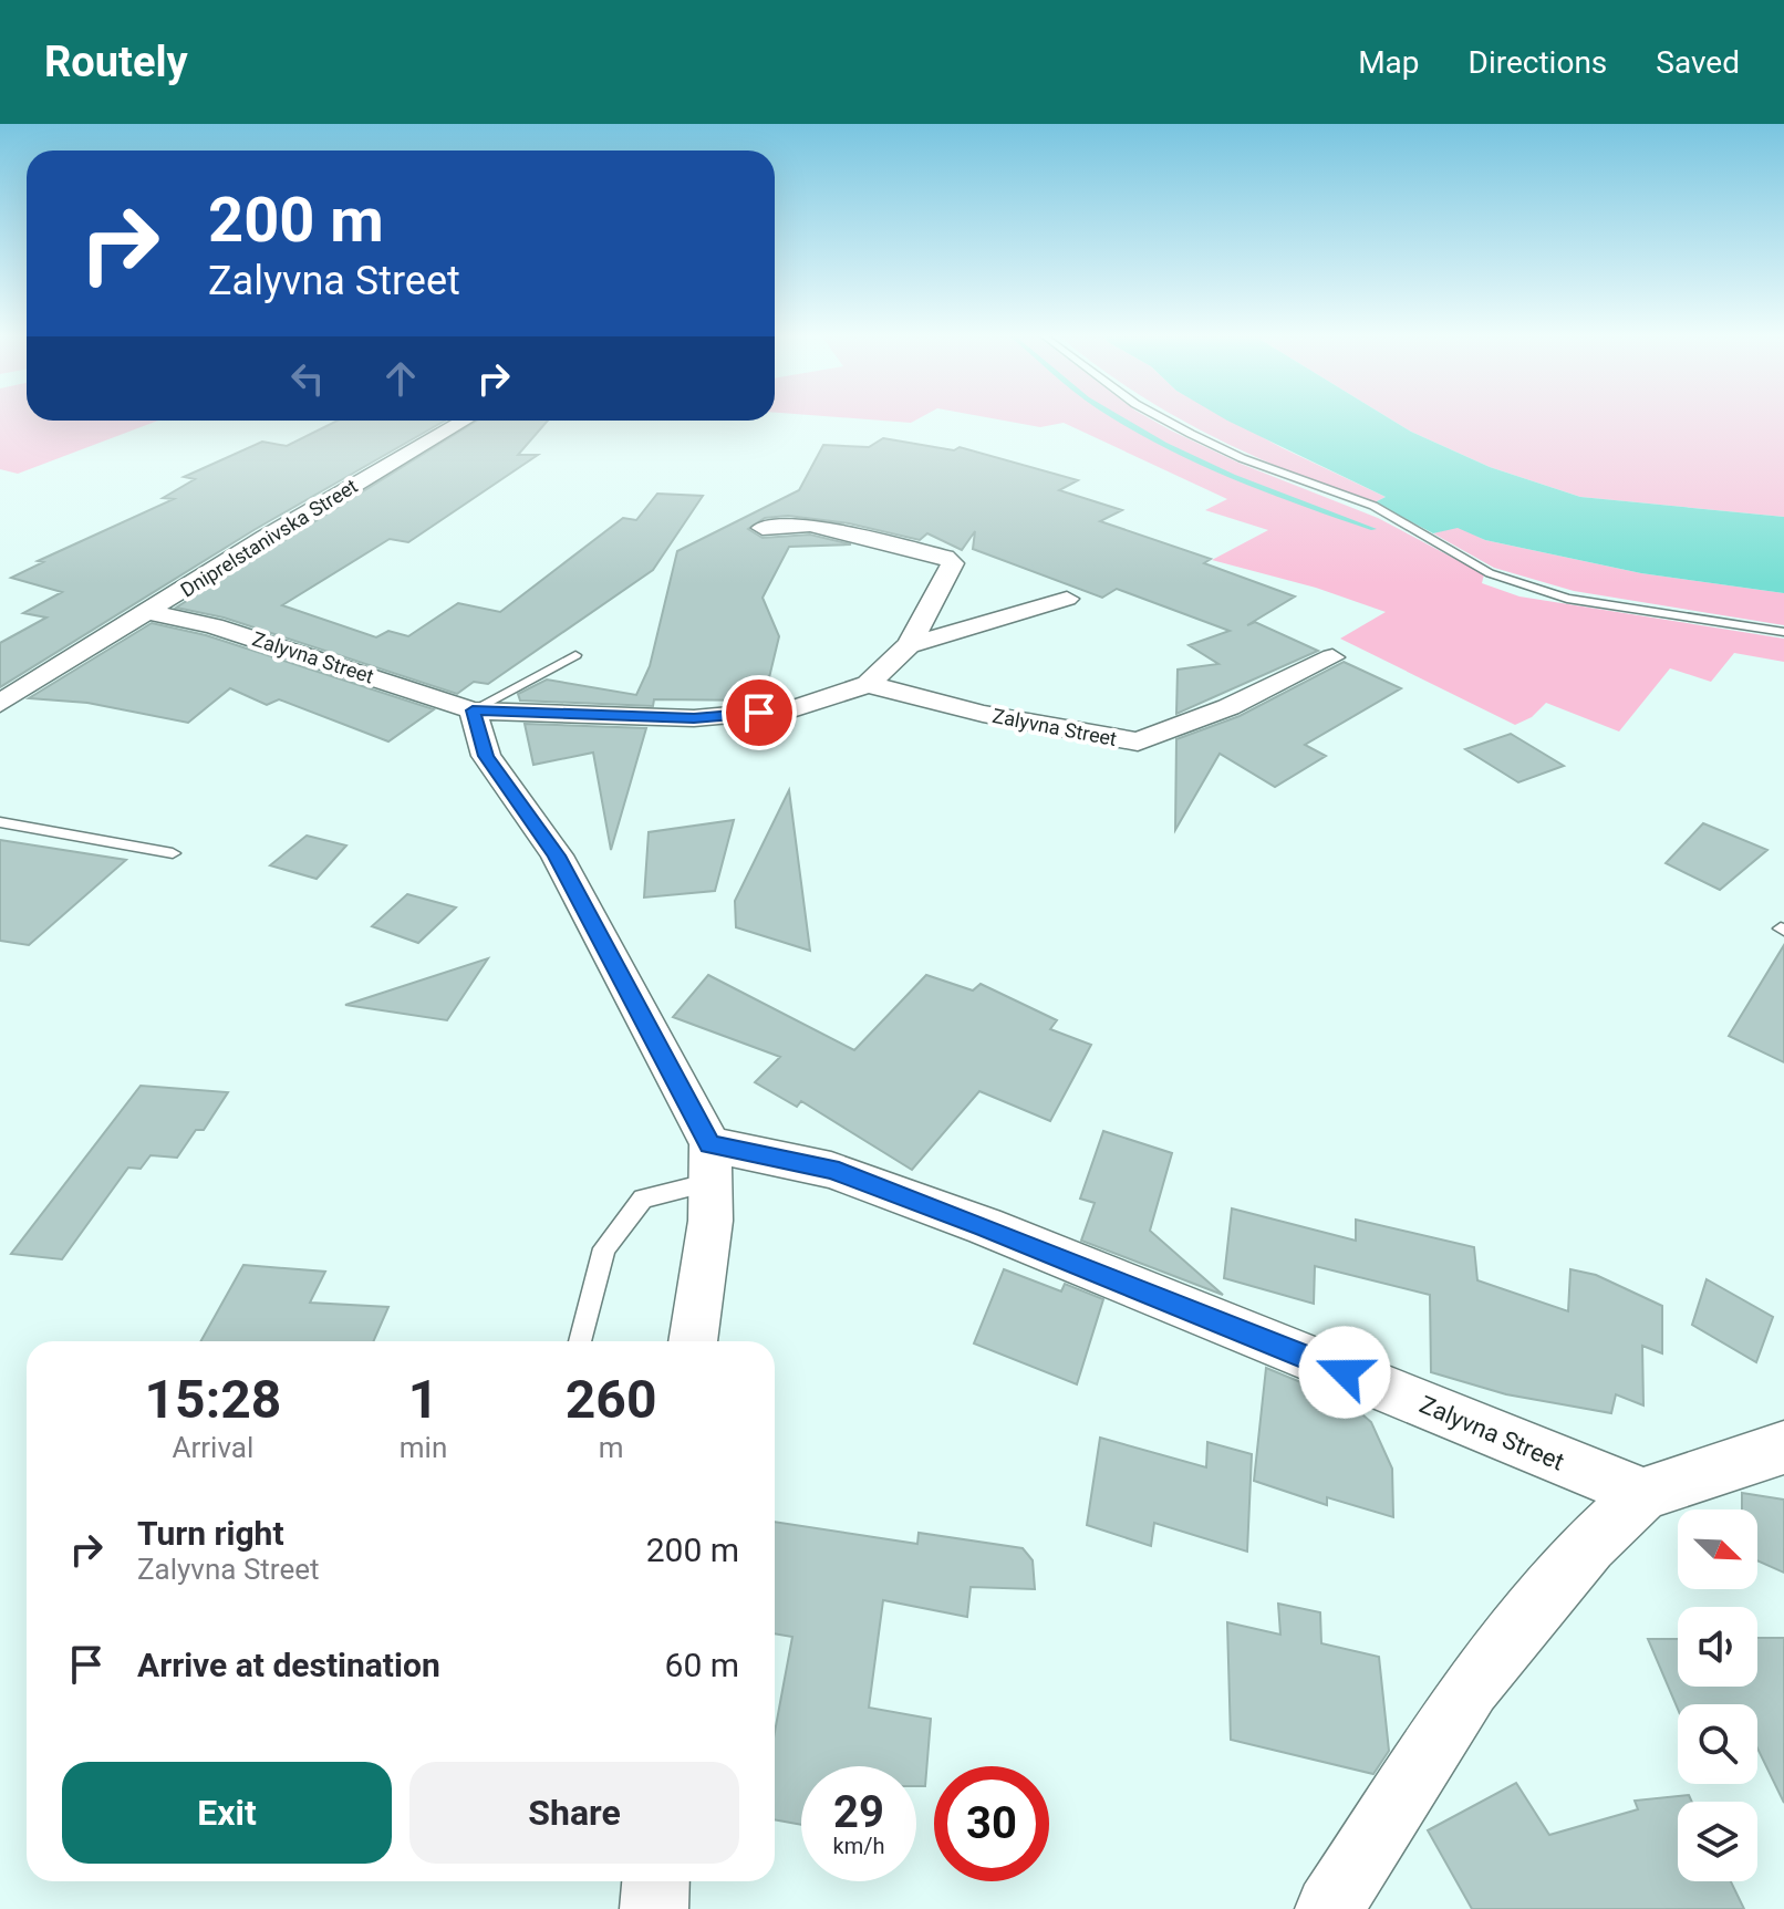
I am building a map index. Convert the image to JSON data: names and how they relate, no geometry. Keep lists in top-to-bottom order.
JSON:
{
  "streets": {
    "street": ["Dniprelstanivska Street", "Zalyvna Street"]
  },
  "crossings": [
    ["Dniprelstanivska Street", "Zalyvna Street"]
  ],
  "north": "bottom right",
  "page": {
    "header": "Routely",
    "nav": ["Map", "Directions", "Saved"],
    "turn": ["200 m", "Zalyvna Street"],
    "eta": [
      "15:28",
      "Arrival",
      "1",
      "min",
      "260",
      "m"
    ],
    "list": [
      {
        "name": "Turn right",
        "note": "Zalyvna Street",
        "value": "200 m"
      },
      {
        "name": "Arrive at destination",
        "value": "60 m"
      }
    ],
    "buttons": ["Exit", "Share"],
    "speed": "29 km/h",
    "limit": "30"
  }
}
